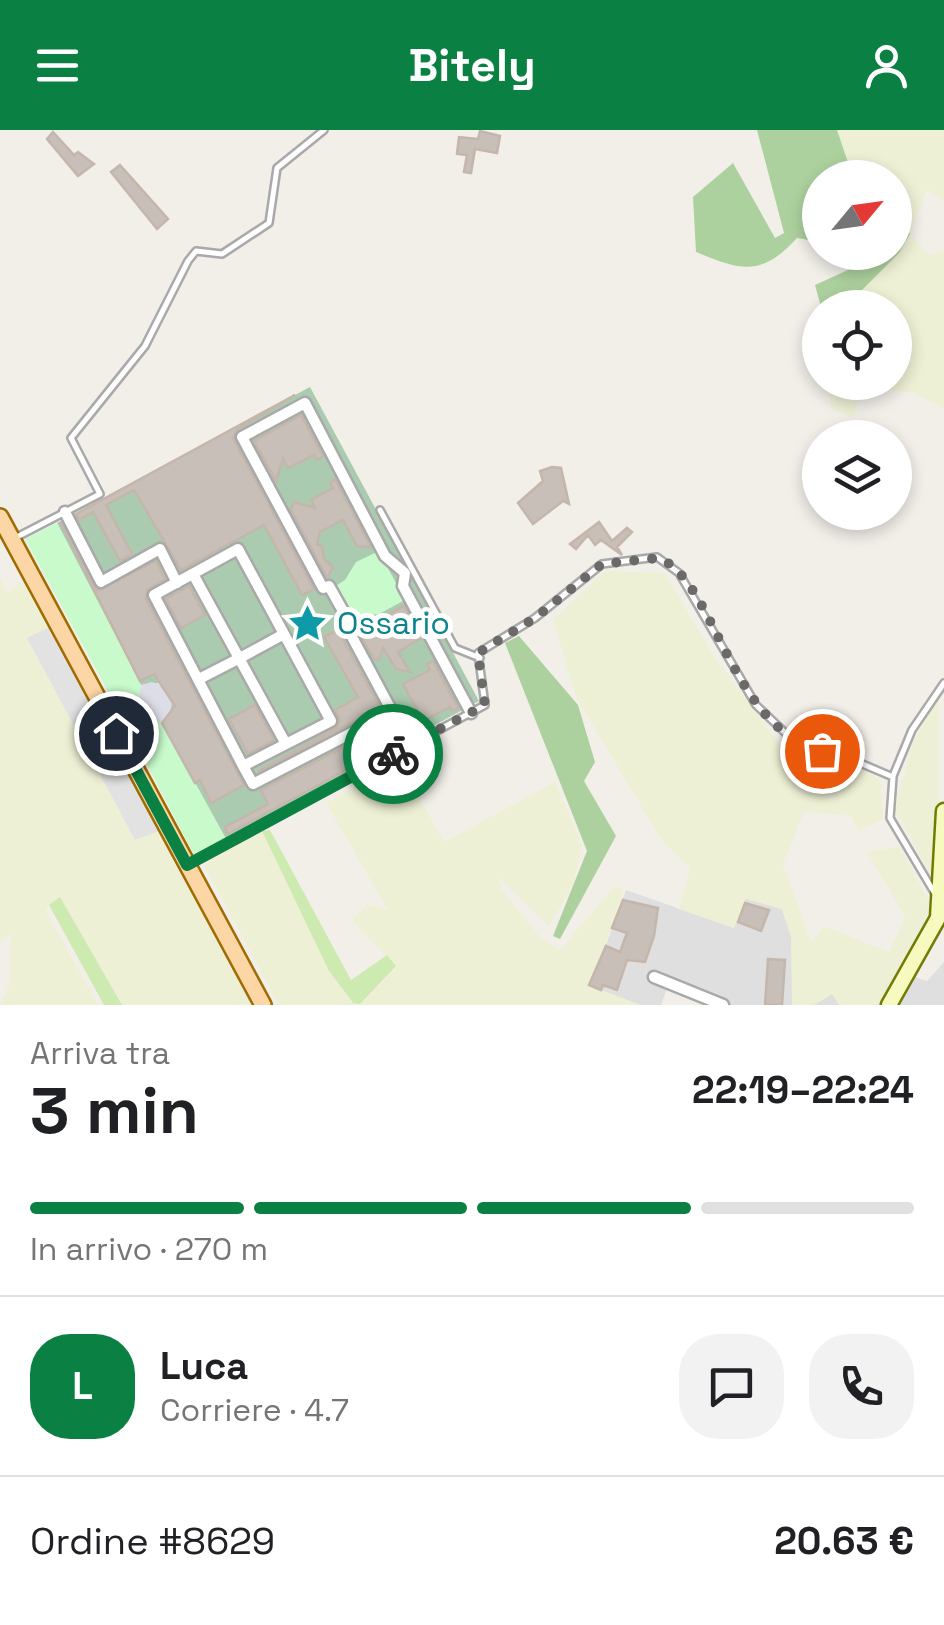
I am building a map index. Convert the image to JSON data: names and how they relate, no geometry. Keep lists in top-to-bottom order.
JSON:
{
  "places": {
    "place": ["Ossario"]
  },
  "north": "top right",
  "page": {
    "header": "Bitely",
    "heading": ["3 min", "Arriva tra", "22:19–22:24"],
    "panel": [
      "Luca",
      "Corriere · 4.7",
      "Ordine #8629",
      "20.63 €"
    ],
    "bar": "In arrivo · 270 m",
    "round": "L"
  }
}
